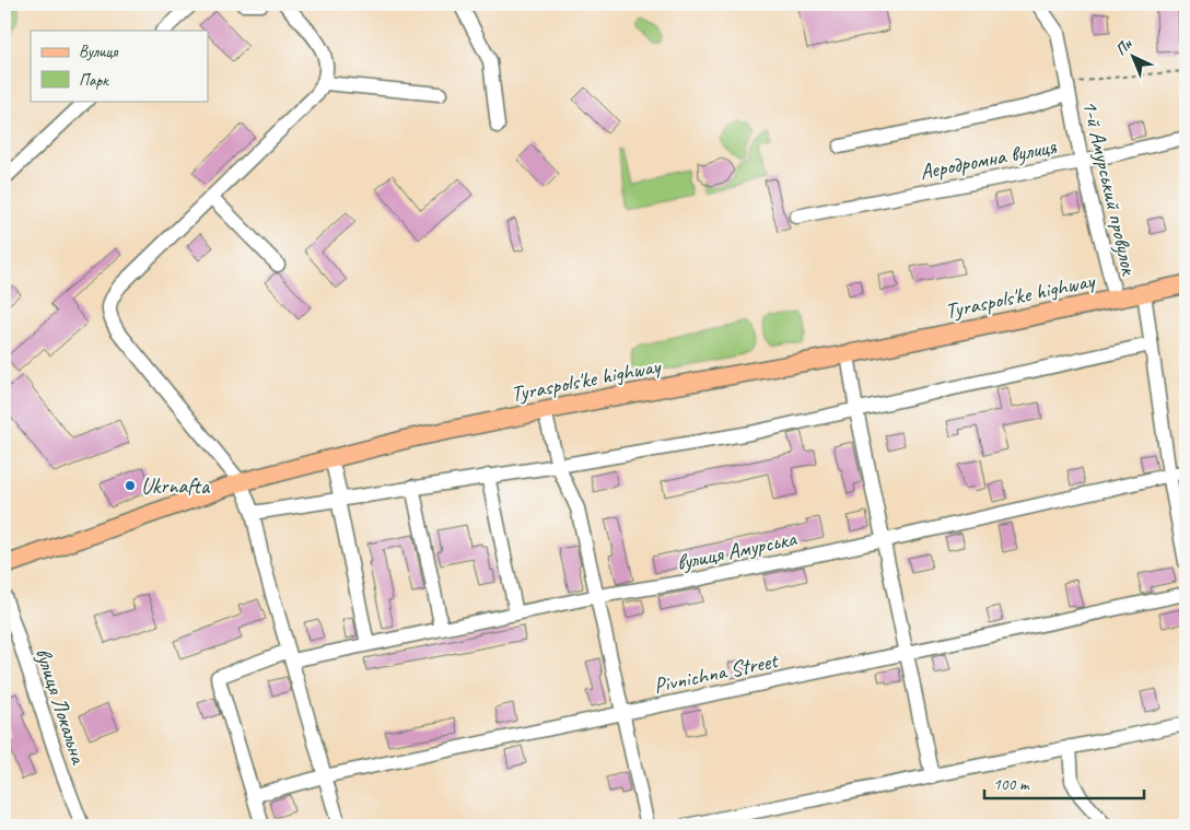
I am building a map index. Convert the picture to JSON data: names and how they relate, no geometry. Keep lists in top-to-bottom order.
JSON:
{
  "streets": {
    "main road": ["Tyraspols'ke highway"],
    "street": [
      "Аеродромна вулиця",
      "1-й Амурський провулок",
      "вулиця Амурська",
      "Pivnichna Street",
      "вулиця Локальна"
    ]
  },
  "crossings": [
    ["Аеродромна вулиця", "1-й Амурський провулок"],
    ["1-й Амурський провулок", "Tyraspols'ke highway"],
    ["вулиця Амурська", "Pivnichna Street"]
  ],
  "places": ["Ukrnafta"],
  "legend": ["Вулиця", "Парк"],
  "scale_bar": "100 m",
  "north": "top left"
}
